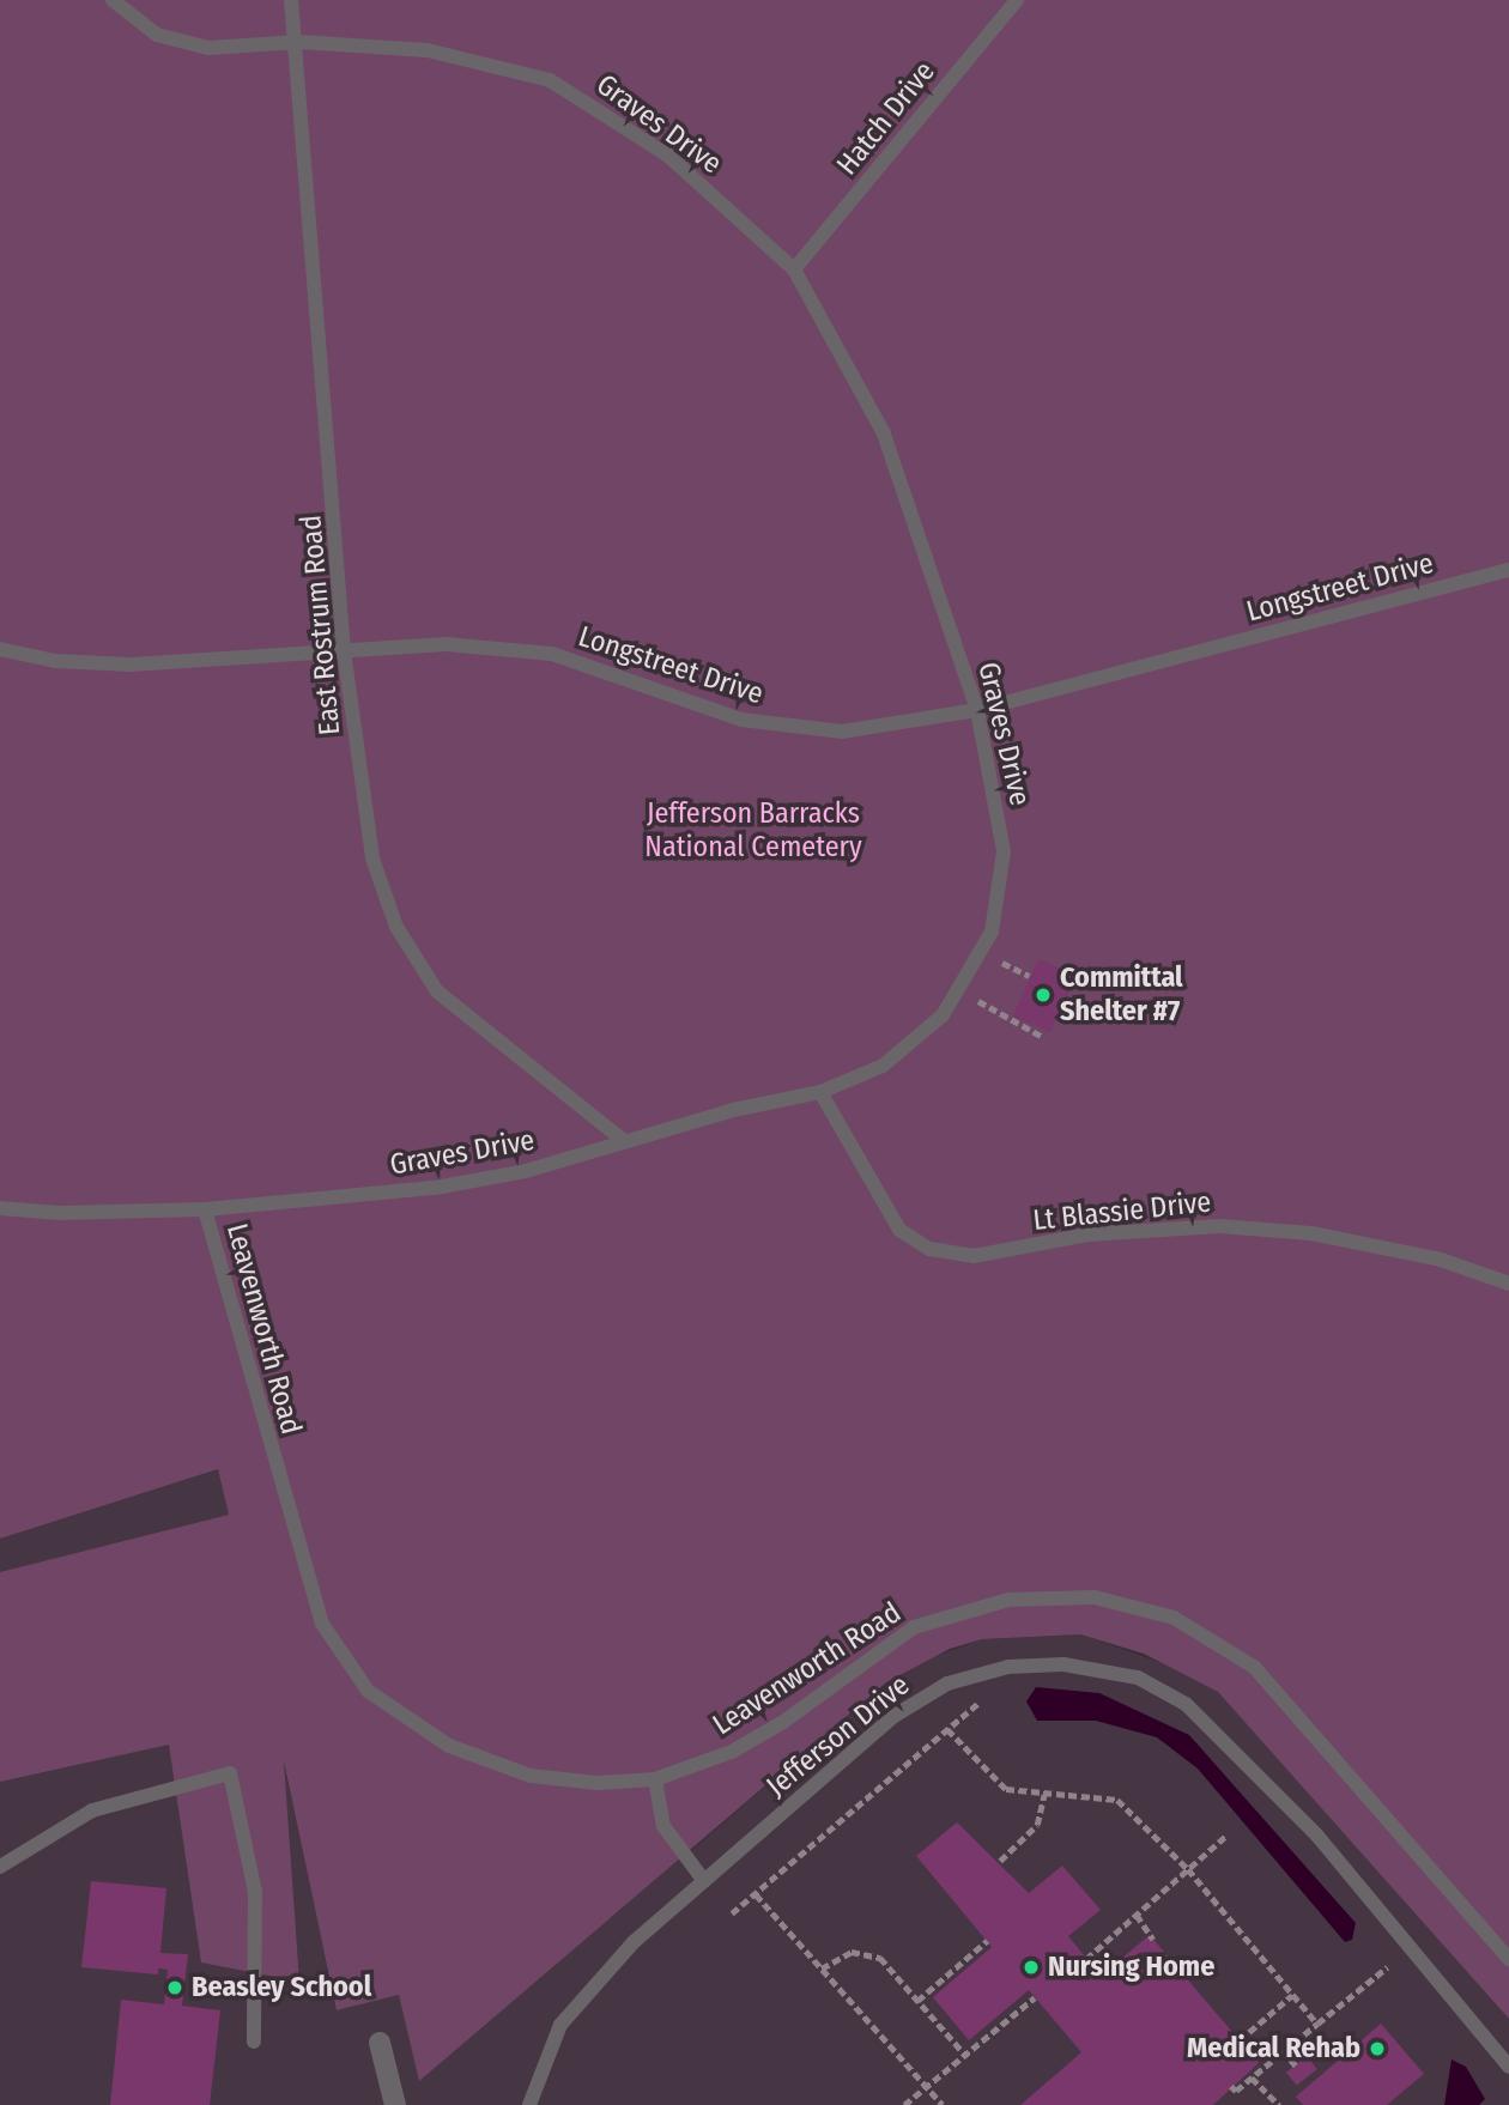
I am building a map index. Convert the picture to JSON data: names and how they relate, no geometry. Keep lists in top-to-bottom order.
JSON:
{
  "streets": {
    "lane": [
      "Hatch Drive",
      "Graves Drive",
      "Longstreet Drive",
      "East Rostrum Road",
      "Lt Blassie Drive",
      "Leavenworth Road",
      "Jefferson Drive"
    ]
  },
  "crossings": [
    ["Hatch Drive", "Graves Drive"],
    ["Graves Drive", "Longstreet Drive"],
    ["Graves Drive", "East Rostrum Road"],
    ["Graves Drive", "Lt Blassie Drive"],
    ["Graves Drive", "Leavenworth Road"],
    ["Longstreet Drive", "East Rostrum Road"]
  ],
  "parks": ["Jefferson Barracks National Cemetery"],
  "places": [
    "Committal Shelter #7",
    "Nursing Home",
    "Beasley School",
    "Medical Rehab"
  ]
}
